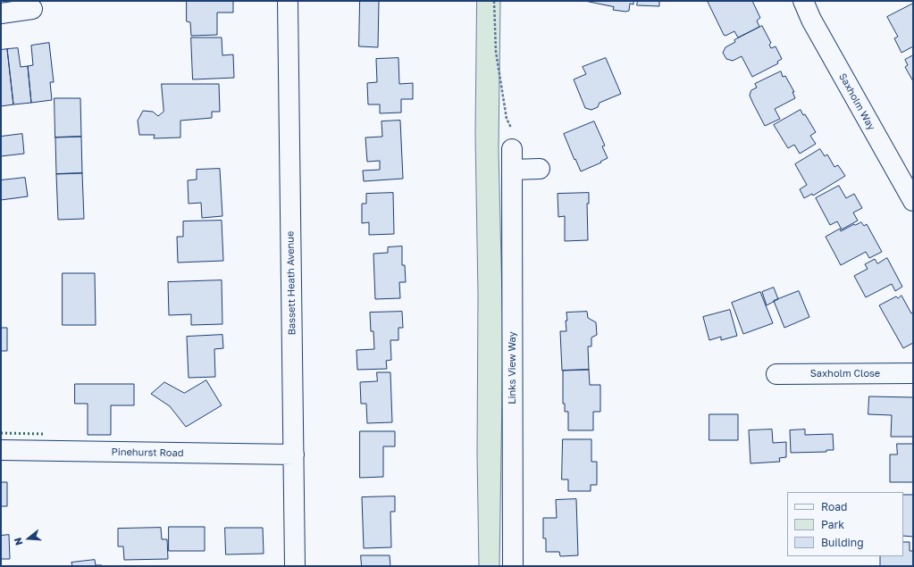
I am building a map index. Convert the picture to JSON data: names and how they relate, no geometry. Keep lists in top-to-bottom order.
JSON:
{
  "streets": {
    "street": [
      "Saxholm Way",
      "Bassett Heath Avenue",
      "Links View Way",
      "Saxholm Close",
      "Pinehurst Road"
    ]
  },
  "crossings": [
    ["Bassett Heath Avenue", "Pinehurst Road"]
  ],
  "legend": ["Road", "Park", "Building"],
  "north": "left"
}
